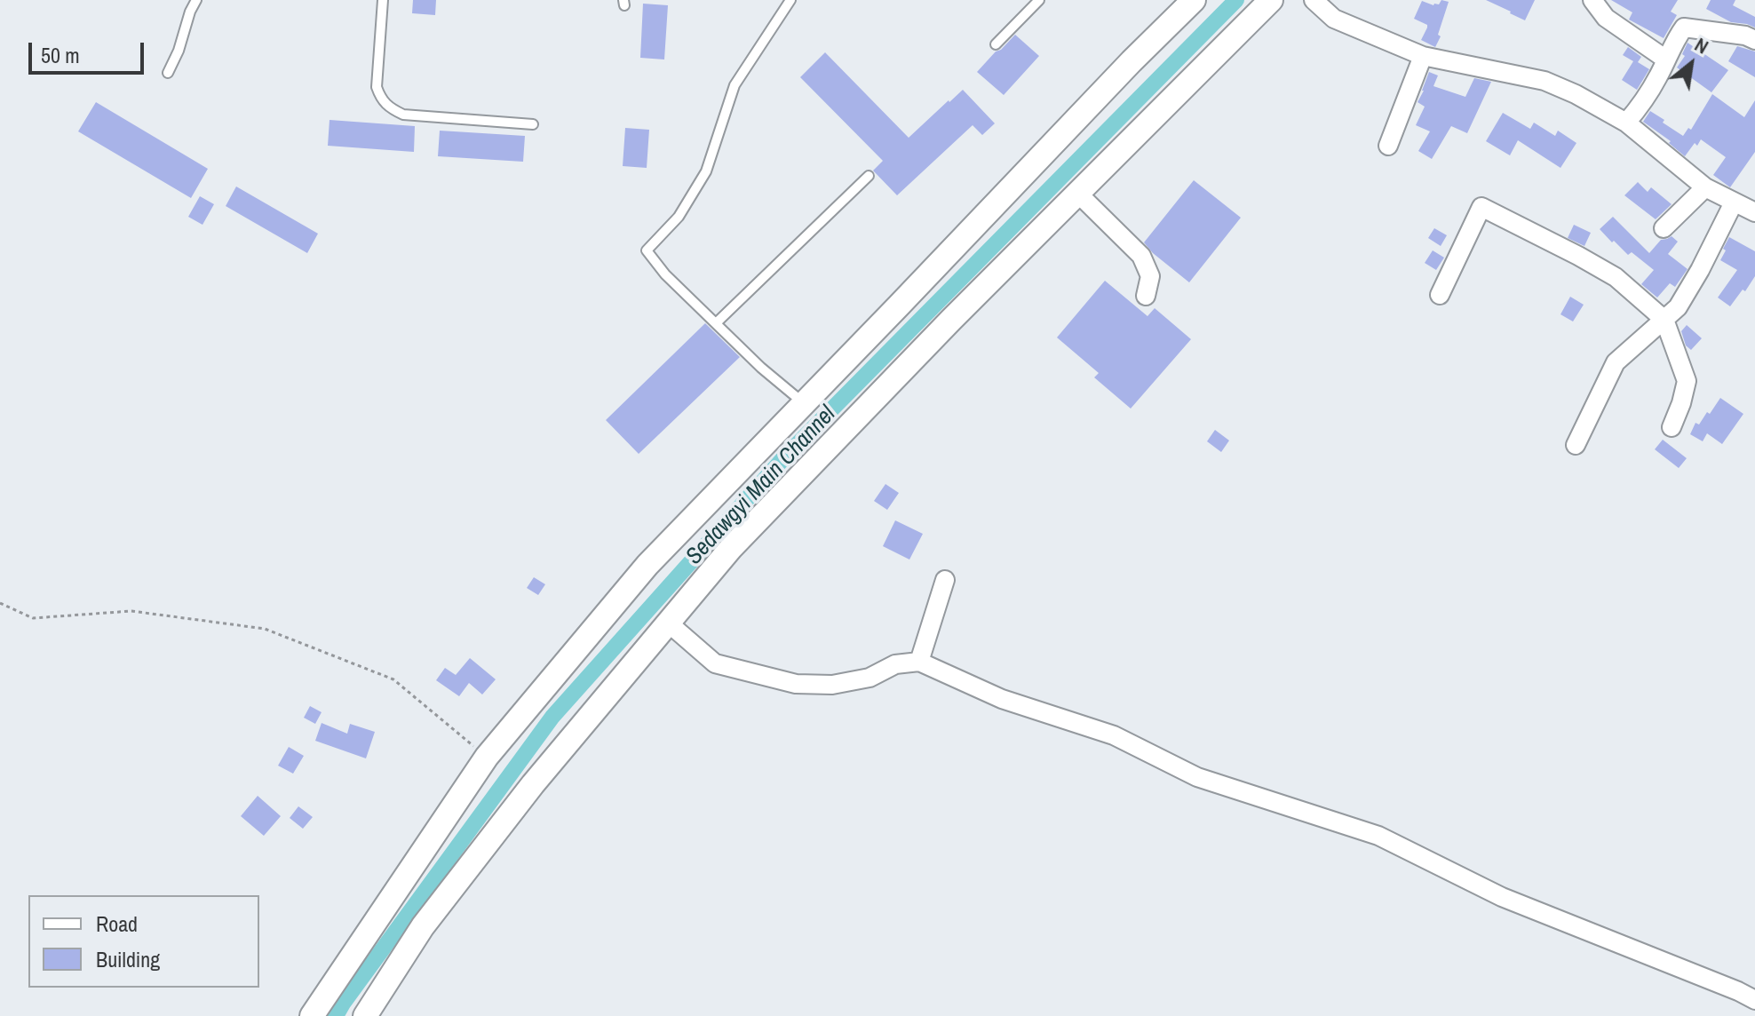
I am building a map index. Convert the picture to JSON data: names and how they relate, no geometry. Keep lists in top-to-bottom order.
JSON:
{
  "water": ["Sedawgyi Main Channel"],
  "legend": ["Road", "Building"],
  "scale_bar": "50 m",
  "north": "top right"
}
